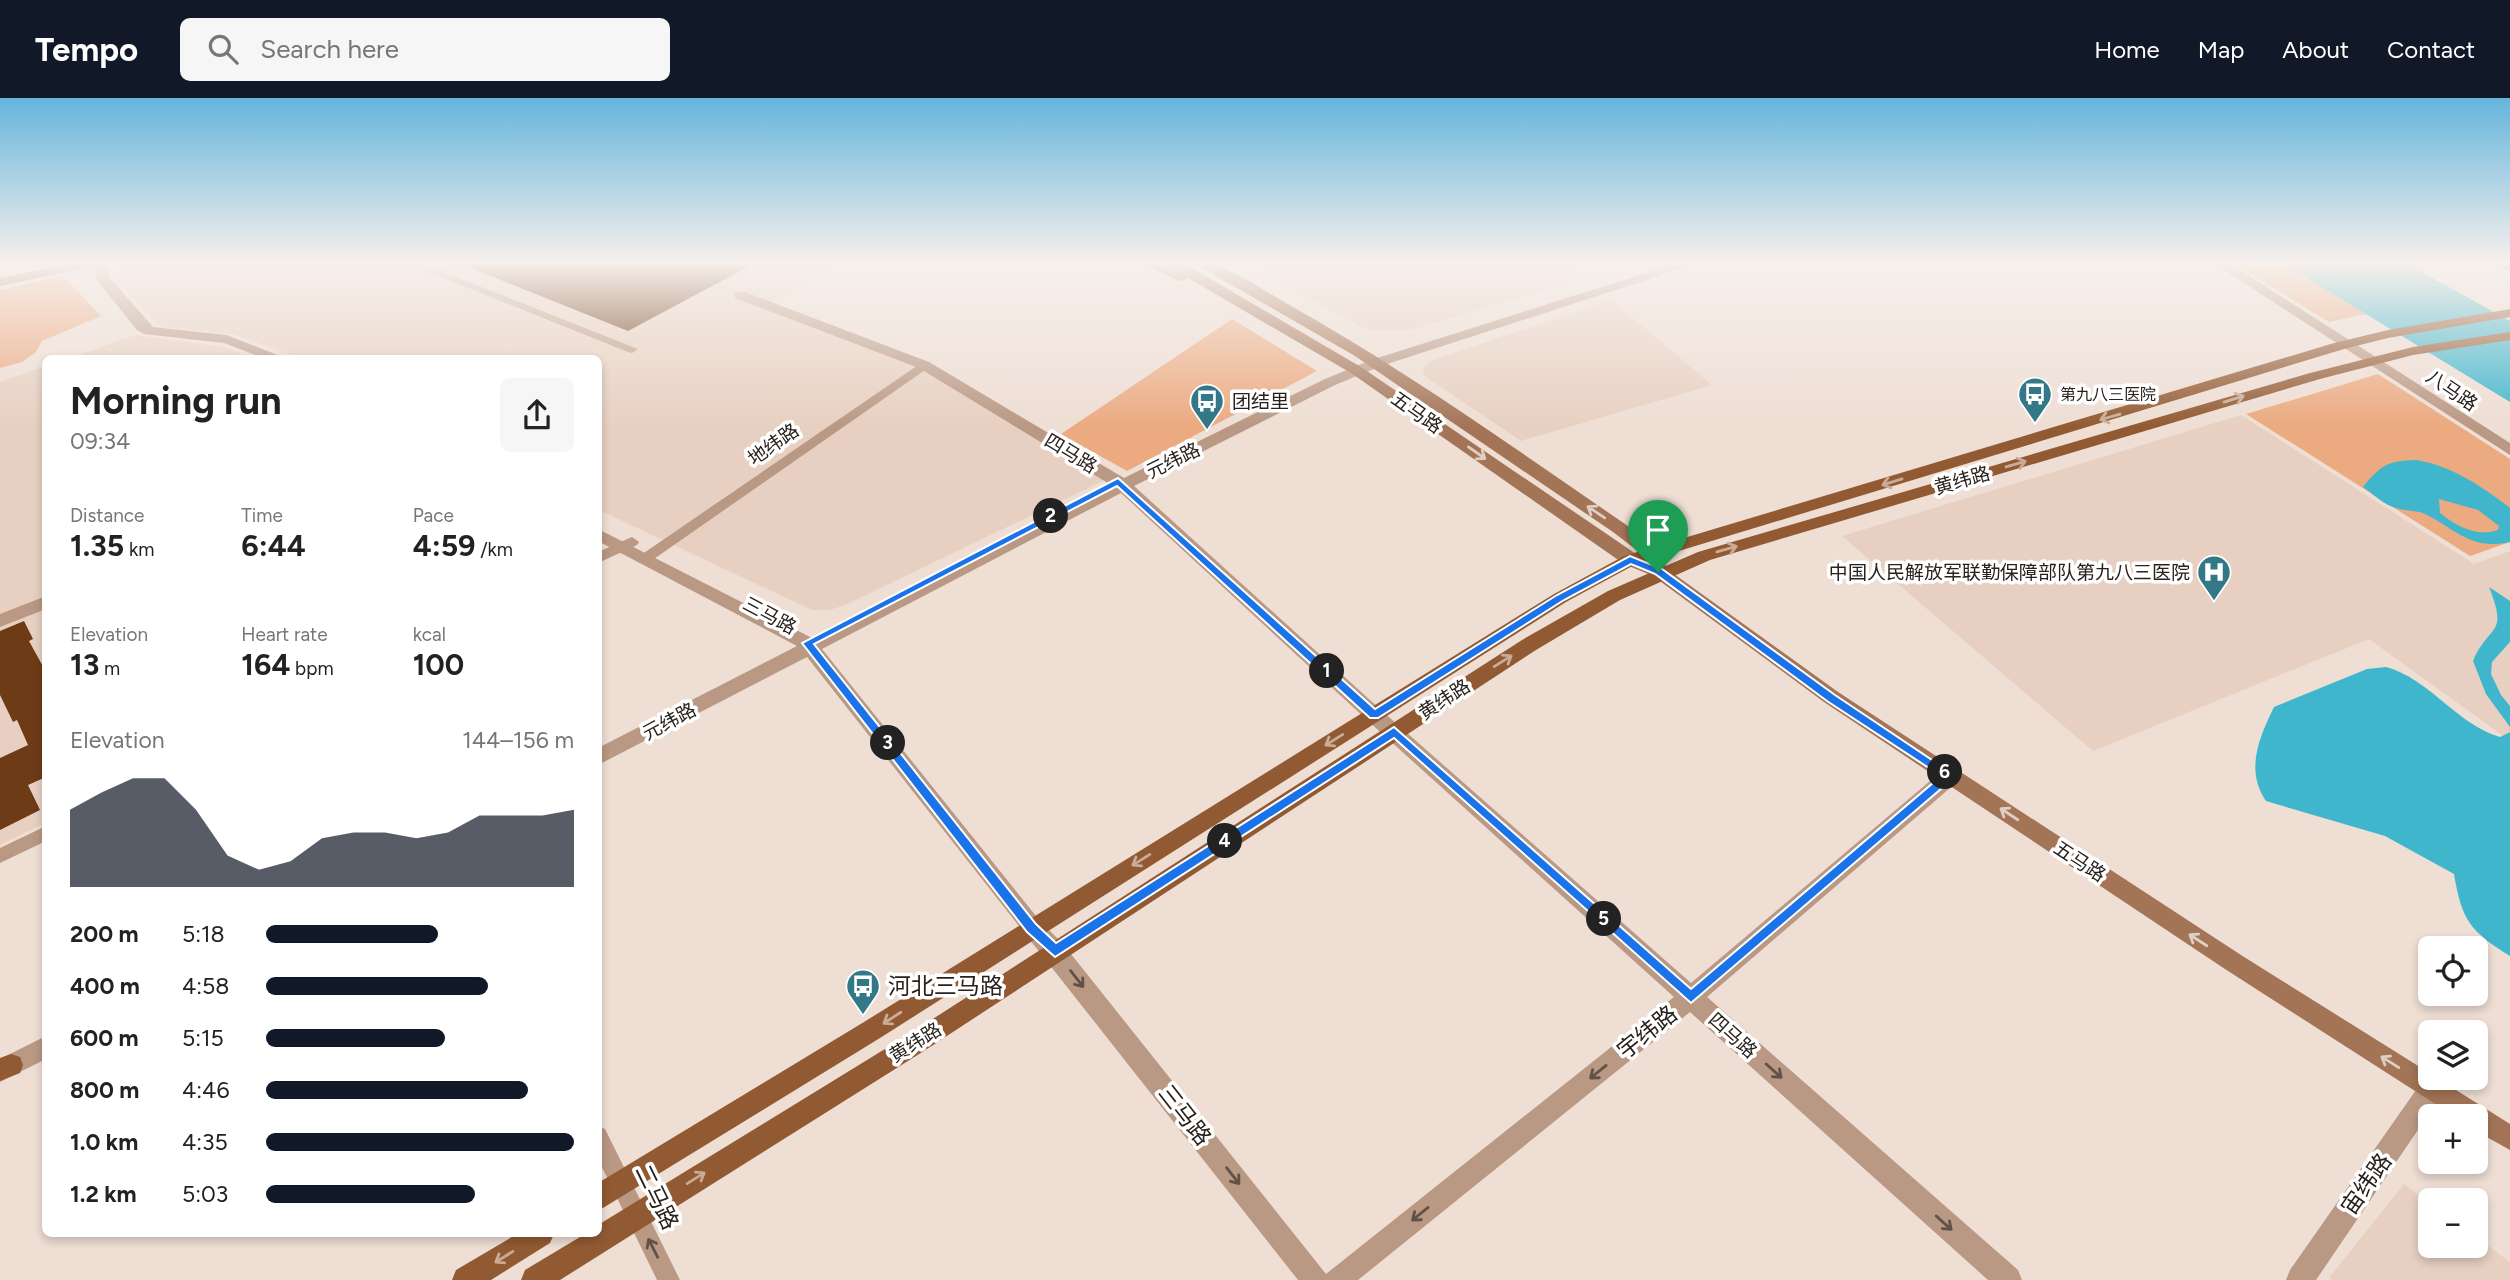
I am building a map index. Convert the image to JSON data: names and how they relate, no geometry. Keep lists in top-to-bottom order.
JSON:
{
  "streets": {
    "main road": ["五马路", "黄纬路"],
    "street": [
      "八马路",
      "地纬路",
      "四马路",
      "元纬路",
      "三马路",
      "宇纬路",
      "宙纬路",
      "二马路"
    ]
  },
  "crossings": [
    ["八马路", "黄纬路"],
    ["五马路", "元纬路"],
    ["五马路", "黄纬路"],
    ["五马路", "宇纬路"],
    ["地纬路", "四马路"],
    ["地纬路", "三马路"],
    ["四马路", "元纬路"],
    ["四马路", "黄纬路"],
    ["四马路", "宇纬路"],
    ["元纬路", "三马路"],
    ["黄纬路", "三马路"],
    ["黄纬路", "二马路"]
  ],
  "one_way": ["三马路", "宇纬路", "二马路"],
  "places": {
    "bus stop": ["第九八三医院", "团结里", "河北三马路"],
    "hospital": ["中国人民解放军联勤保障部队第九八三医院"]
  },
  "page": {
    "header": "Tempo",
    "search": "Search here",
    "nav": [
      "Home",
      "Map",
      "About",
      "Contact"
    ],
    "heading": ["Morning run", "09:34"],
    "stats": [
      ["Distance", "1.35 km"],
      ["Time", "6:44"],
      ["Pace", "4:59 /km"],
      ["Elevation", "13 m"],
      ["Heart rate", "164 bpm"],
      ["kcal", "100"]
    ],
    "pins": [
      "2",
      "1",
      "3",
      "6",
      "4",
      "5"
    ],
    "chart": ["Elevation", "144–156 m"],
    "list": [
      {
        "name": "200 m",
        "note": "5:18"
      },
      {
        "name": "400 m",
        "note": "4:58"
      },
      {
        "name": "600 m",
        "note": "5:15"
      },
      {
        "name": "800 m",
        "note": "4:46"
      },
      {
        "name": "1.0 km",
        "note": "4:35"
      },
      {
        "name": "1.2 km",
        "note": "5:03"
      }
    ],
    "map_buttons": ["+", "−"]
  }
}
